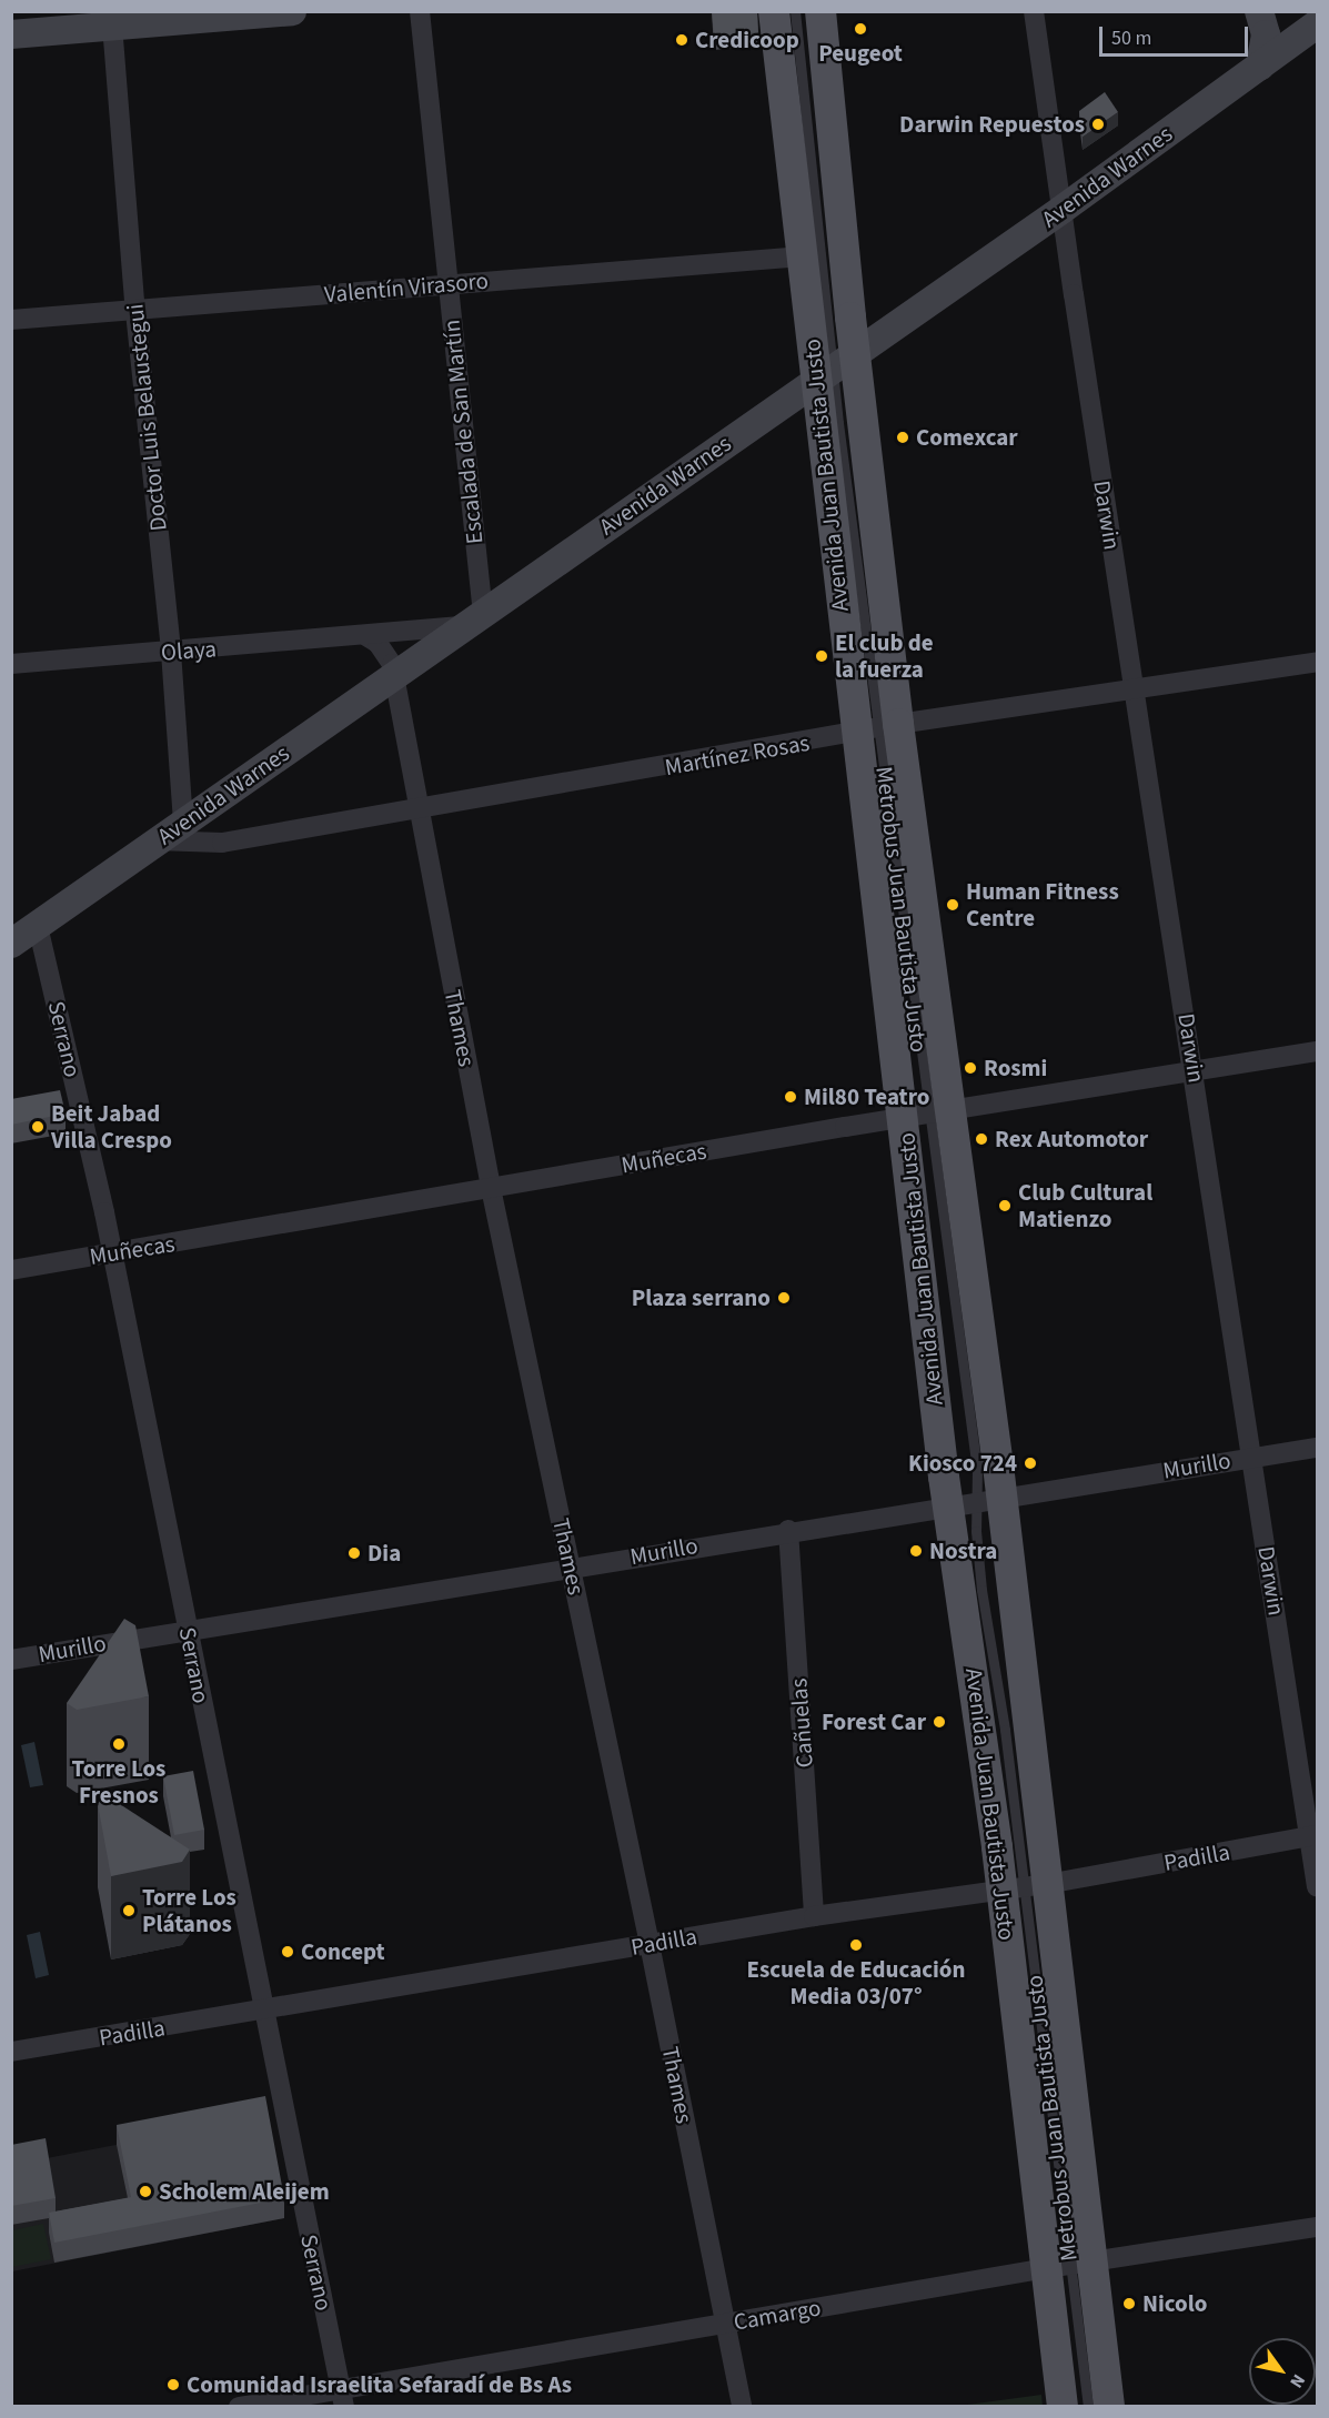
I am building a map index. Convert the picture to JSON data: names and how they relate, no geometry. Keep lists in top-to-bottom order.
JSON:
{
  "streets": {
    "main road": ["Avenida Warnes", "Avenida Juan Bautista Justo"],
    "street": [
      "Valentín Virasoro",
      "Doctor Luis Belaustegui",
      "Escalada de San Martín",
      "Darwin",
      "Olaya",
      "Martínez Rosas",
      "Thames",
      "Serrano",
      "Muñecas",
      "Murillo",
      "Cañuelas",
      "Padilla",
      "Camargo"
    ],
    "lane": ["Metrobus Juan Bautista Justo"]
  },
  "crossings": [
    ["Avenida Warnes", "Doctor Luis Belaustegui"],
    ["Avenida Warnes", "Escalada de San Martín"],
    ["Avenida Warnes", "Avenida Juan Bautista Justo"],
    ["Avenida Warnes", "Darwin"],
    ["Avenida Warnes", "Olaya"],
    ["Avenida Warnes", "Martínez Rosas"],
    ["Avenida Warnes", "Thames"],
    ["Avenida Warnes", "Serrano"],
    ["Valentín Virasoro", "Doctor Luis Belaustegui"],
    ["Valentín Virasoro", "Escalada de San Martín"],
    ["Valentín Virasoro", "Avenida Juan Bautista Justo"],
    ["Doctor Luis Belaustegui", "Olaya"],
    ["Escalada de San Martín", "Olaya"],
    ["Avenida Juan Bautista Justo", "Martínez Rosas"],
    ["Avenida Juan Bautista Justo", "Metrobus Juan Bautista Justo"],
    ["Avenida Juan Bautista Justo", "Muñecas"],
    ["Avenida Juan Bautista Justo", "Murillo"],
    ["Avenida Juan Bautista Justo", "Padilla"],
    ["Avenida Juan Bautista Justo", "Camargo"],
    ["Darwin", "Martínez Rosas"],
    ["Darwin", "Muñecas"],
    ["Darwin", "Murillo"],
    ["Darwin", "Padilla"],
    ["Martínez Rosas", "Thames"],
    ["Metrobus Juan Bautista Justo", "Camargo"],
    ["Thames", "Muñecas"],
    ["Thames", "Murillo"],
    ["Thames", "Padilla"],
    ["Thames", "Camargo"],
    ["Serrano", "Muñecas"],
    ["Serrano", "Murillo"],
    ["Serrano", "Padilla"],
    ["Serrano", "Camargo"],
    ["Murillo", "Cañuelas"],
    ["Cañuelas", "Padilla"]
  ],
  "places": [
    "Peugeot",
    "Credicoop",
    "Darwin Repuestos",
    "Comexcar",
    "El club de la fuerza",
    "Human Fitness Centre",
    "Rosmi",
    "Mil80 Teatro",
    "Beit Jabad Villa Crespo",
    "Rex Automotor",
    "Club Cultural Matienzo",
    "Plaza serrano",
    "Kiosco 724",
    "Nostra",
    "Dia",
    "Forest Car",
    "Torre Los Fresnos",
    "Torre Los Plátanos",
    "Escuela de Educación Media 03/07°",
    "Concept",
    "Scholem Aleijem",
    "Nicolo",
    "Comunidad Israelita Sefaradí de Bs As"
  ],
  "scale_bar": "50 m",
  "north": "bottom right"
}
